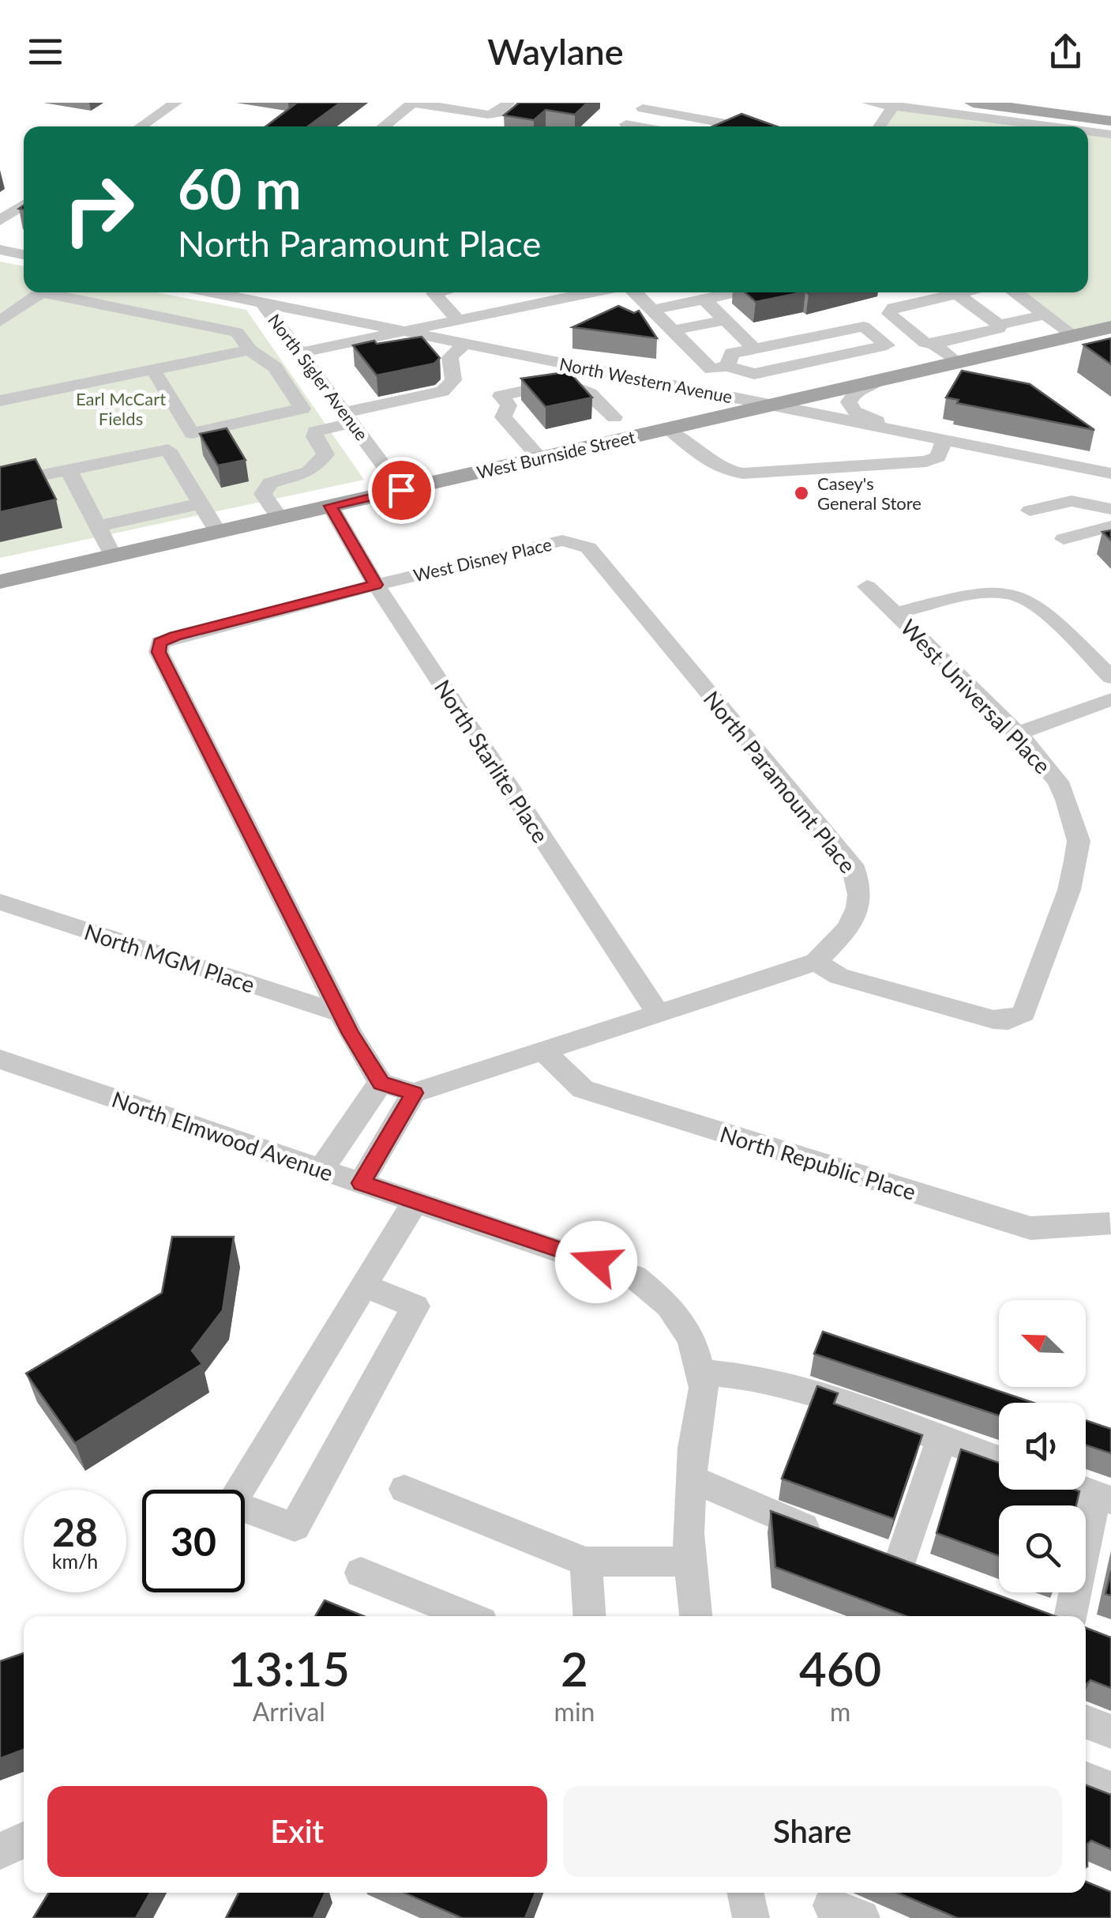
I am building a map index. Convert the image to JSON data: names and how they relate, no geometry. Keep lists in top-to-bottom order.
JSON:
{
  "streets": {
    "main road": ["West Burnside Street"],
    "street": [
      "North Sigler Avenue",
      "North Western Avenue",
      "West Disney Place",
      "West Universal Place",
      "North Starlite Place",
      "North Paramount Place",
      "North MGM Place",
      "North Elmwood Avenue",
      "North Republic Place"
    ]
  },
  "crossings": [
    ["North Sigler Avenue", "North Western Avenue"],
    ["North Sigler Avenue", "West Burnside Street"],
    ["North Western Avenue", "West Burnside Street"],
    ["West Burnside Street", "North Starlite Place"],
    ["West Disney Place", "North Starlite Place"],
    ["West Disney Place", "North Paramount Place"],
    ["West Disney Place", "North MGM Place"],
    ["West Universal Place", "North Paramount Place"]
  ],
  "parks": ["Earl McCart Fields"],
  "places": ["Casey's General Store"],
  "north": "top left",
  "page": {
    "header": "Waylane",
    "turn": ["60 m", "North Paramount Place"],
    "speed": "28 km/h",
    "limit": "30",
    "eta": [
      "13:15",
      "Arrival",
      "2",
      "min",
      "460",
      "m"
    ],
    "buttons": ["Exit", "Share"]
  }
}
